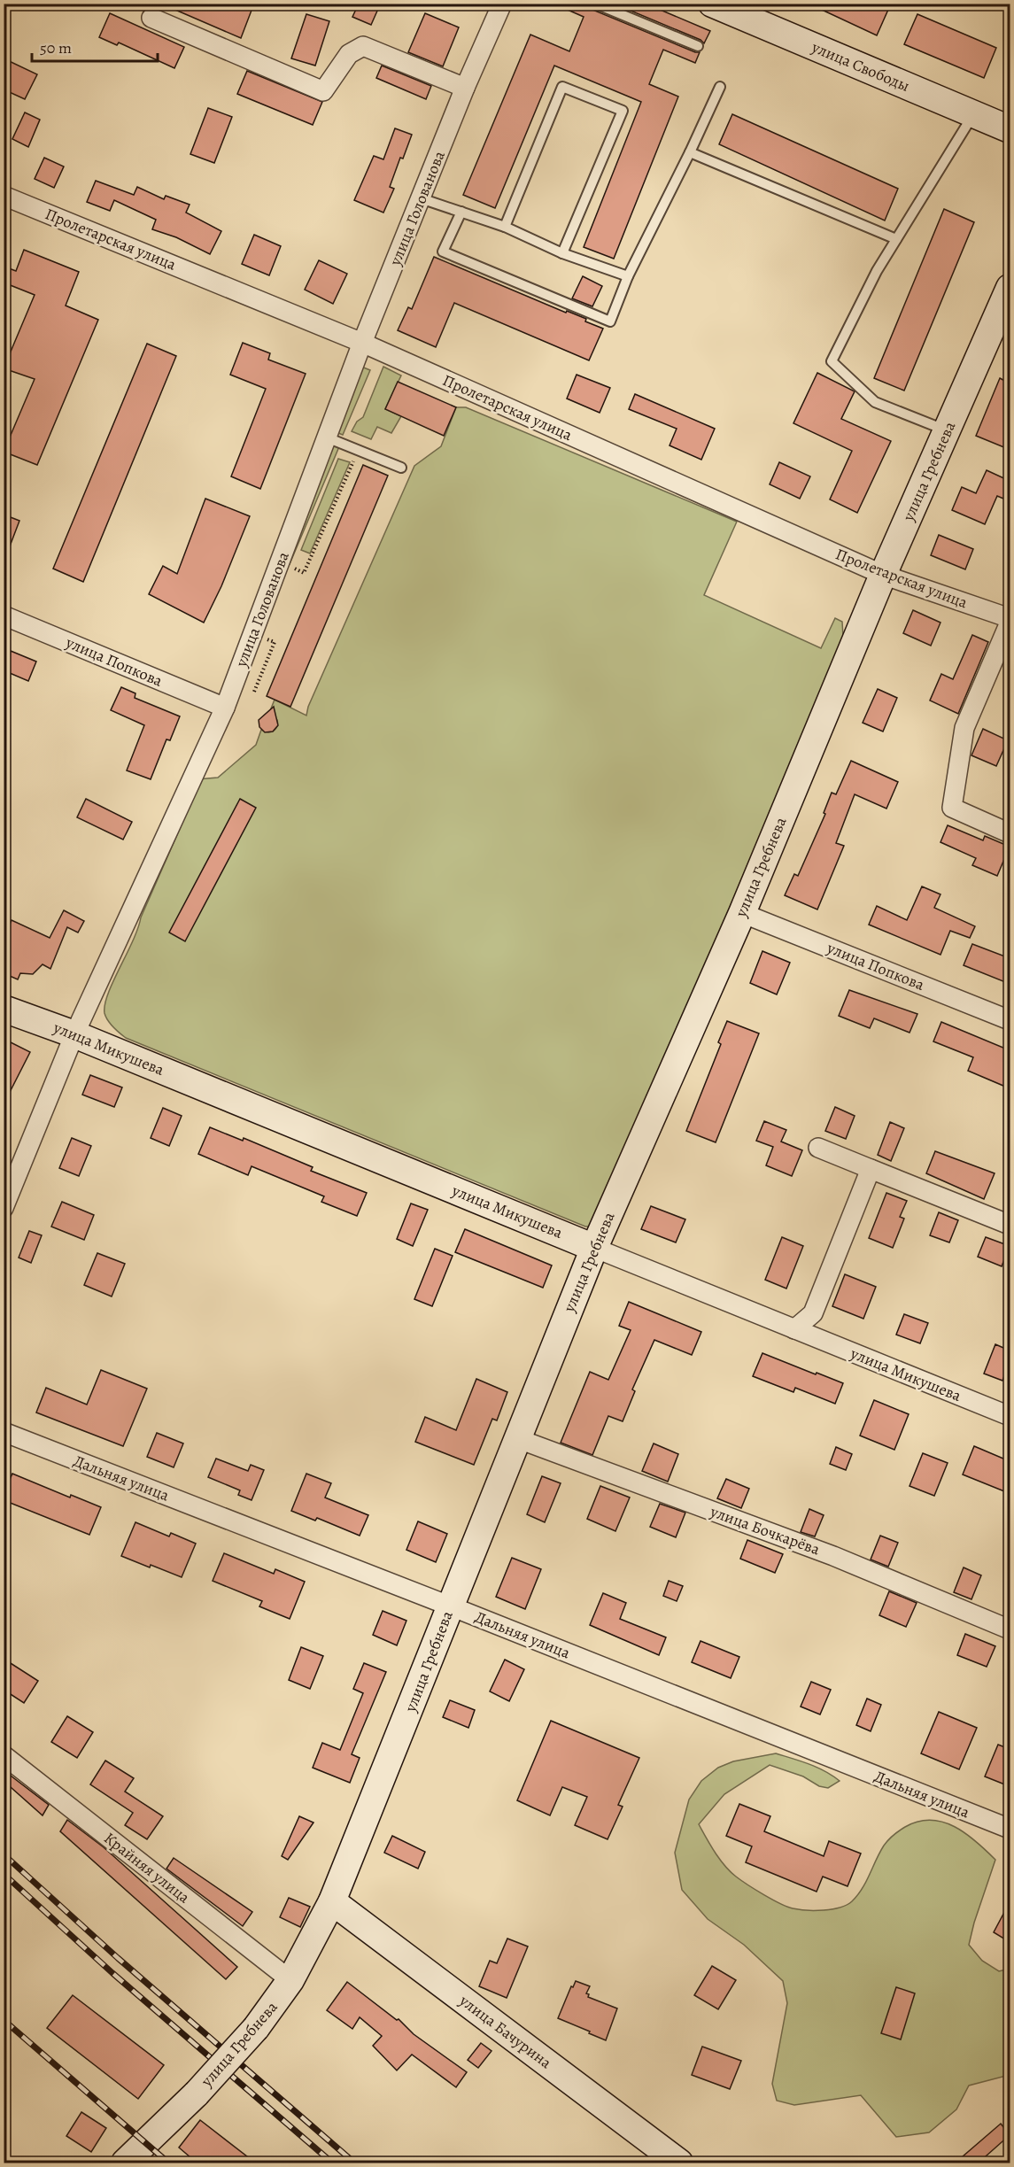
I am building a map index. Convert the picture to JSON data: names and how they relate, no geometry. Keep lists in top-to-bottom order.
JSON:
{
  "streets": {
    "street": [
      "улица Свободы",
      "улица Голованова",
      "Пролетарская улица",
      "улица Гребнева",
      "улица Попкова",
      "улица Микушева",
      "Дальняя улица",
      "улица Бочкарёва",
      "Крайняя улица",
      "улица Бачурина"
    ]
  },
  "crossings": [
    ["улица Голованова", "Пролетарская улица"],
    ["улица Голованова", "улица Попкова"],
    ["улица Голованова", "улица Микушева"],
    ["Пролетарская улица", "улица Гребнева"],
    ["улица Гребнева", "улица Попкова"],
    ["улица Гребнева", "улица Микушева"],
    ["улица Гребнева", "Дальняя улица"],
    ["улица Гребнева", "улица Бочкарёва"],
    ["улица Гребнева", "Крайняя улица"],
    ["улица Гребнева", "улица Бачурина"]
  ],
  "scale_bar": "50 m"
}
